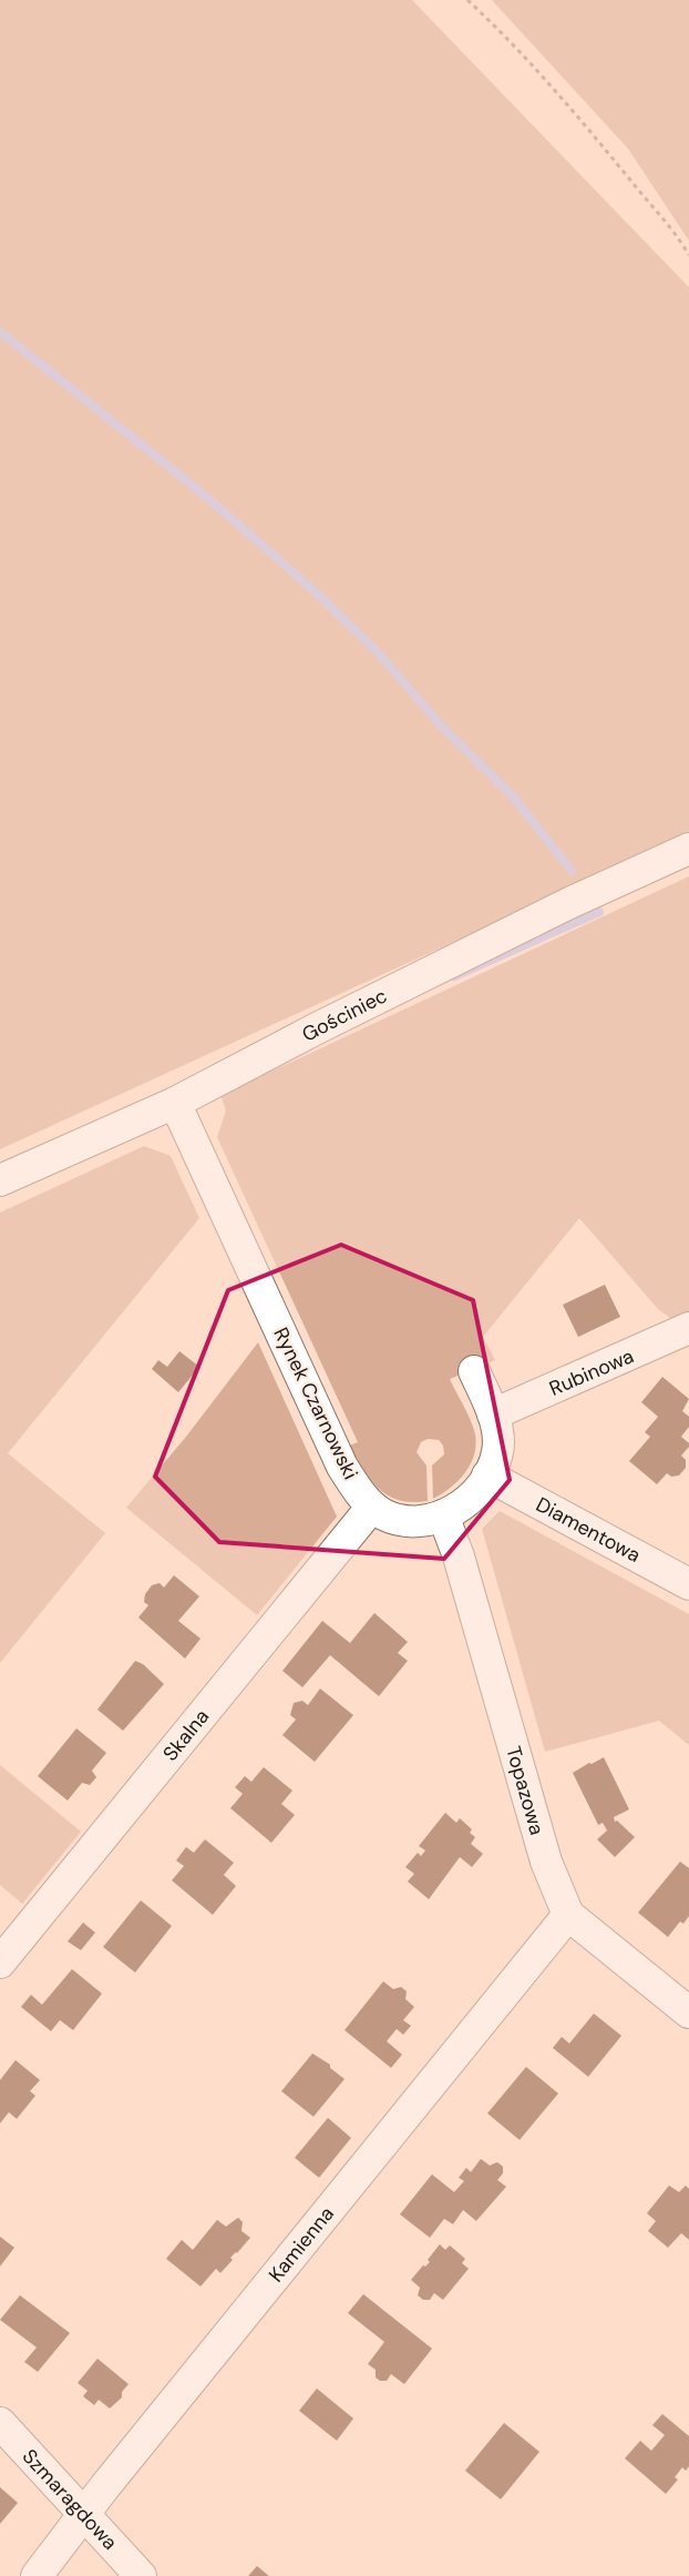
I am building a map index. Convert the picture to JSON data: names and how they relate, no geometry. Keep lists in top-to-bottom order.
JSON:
{
  "streets": {
    "street": [
      "Gościniec",
      "Rubinowa",
      "Rynek Czarnowski",
      "Diamentowa",
      "Skalna",
      "Topazowa",
      "Kamienna",
      "Szmaragdowa"
    ]
  },
  "crossings": [
    ["Gościniec", "Rynek Czarnowski"],
    ["Rubinowa", "Rynek Czarnowski"],
    ["Rynek Czarnowski", "Diamentowa"],
    ["Rynek Czarnowski", "Skalna"],
    ["Rynek Czarnowski", "Topazowa"],
    ["Topazowa", "Kamienna"],
    ["Kamienna", "Szmaragdowa"]
  ]
}
